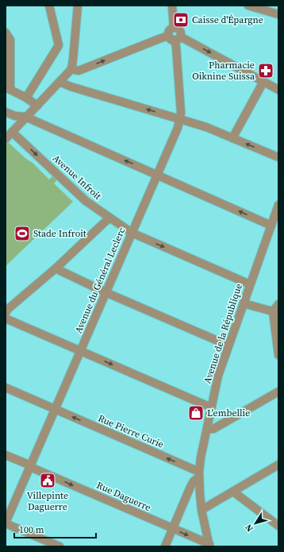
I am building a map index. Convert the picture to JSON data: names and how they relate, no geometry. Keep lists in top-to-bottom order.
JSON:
{
  "streets": {
    "street": [
      "Avenue Infroit",
      "Avenue du Général Leclerc",
      "Avenue de la République",
      "Rue Pierre Curie",
      "Rue Daguerre"
    ]
  },
  "crossings": [
    ["Avenue Infroit", "Avenue du Général Leclerc"],
    ["Avenue Infroit", "Avenue de la République"],
    ["Avenue du Général Leclerc", "Rue Pierre Curie"],
    ["Avenue du Général Leclerc", "Rue Daguerre"],
    ["Avenue de la République", "Rue Pierre Curie"],
    ["Avenue de la République", "Rue Daguerre"]
  ],
  "places": {
    "bank": ["Caisse d'Épargne"],
    "pharmacy": ["Pharmacie Oiknine Suissa"],
    "sports": ["Stade Infroit"],
    "shop": ["L'embellie"],
    "public building": ["Villepinte Daguerre"]
  },
  "scale_bar": "100 m",
  "north": "bottom left"
}
